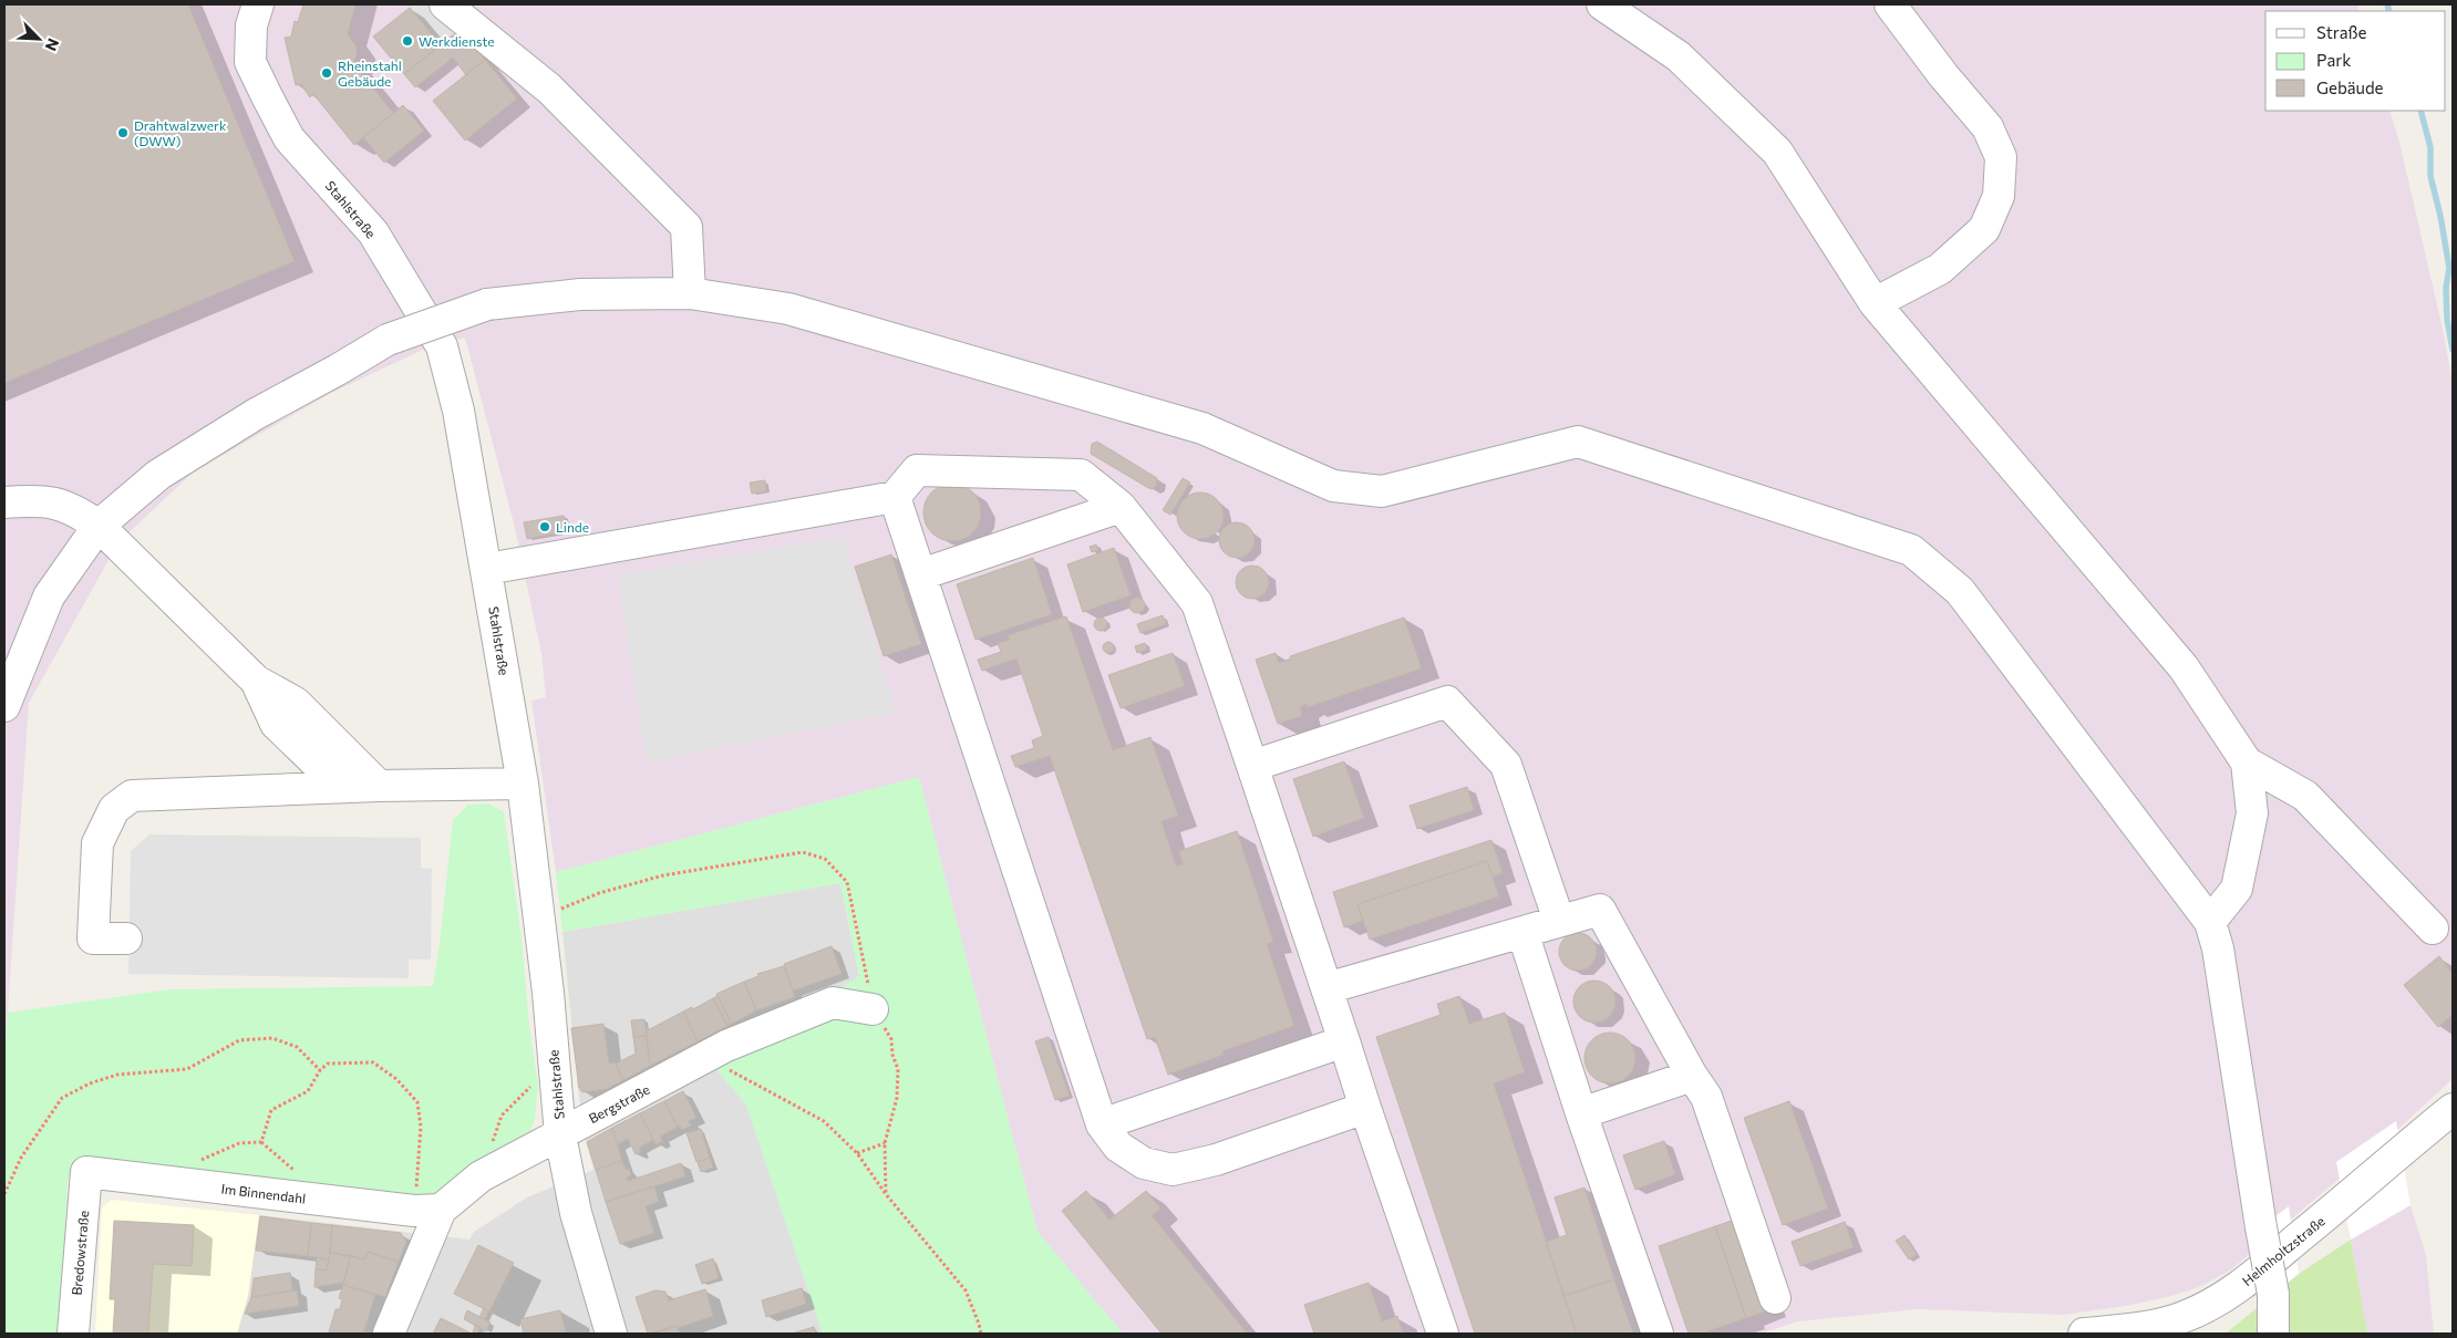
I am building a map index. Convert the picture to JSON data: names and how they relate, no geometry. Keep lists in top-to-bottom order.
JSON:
{
  "streets": {
    "street": [
      "Stahlstraße",
      "Bergstraße",
      "Im Binnendahl",
      "Helmholtzstraße",
      "Bredowstraße"
    ]
  },
  "crossings": [
    ["Stahlstraße", "Bergstraße"],
    ["Bergstraße", "Im Binnendahl"],
    ["Im Binnendahl", "Bredowstraße"]
  ],
  "places": [
    "Werkdienste",
    "Rheinstahl Gebäude",
    "Drahtwalzwerk (DWW)",
    "Linde"
  ],
  "legend": ["Straße", "Park", "Gebäude"],
  "north": "bottom right"
}
